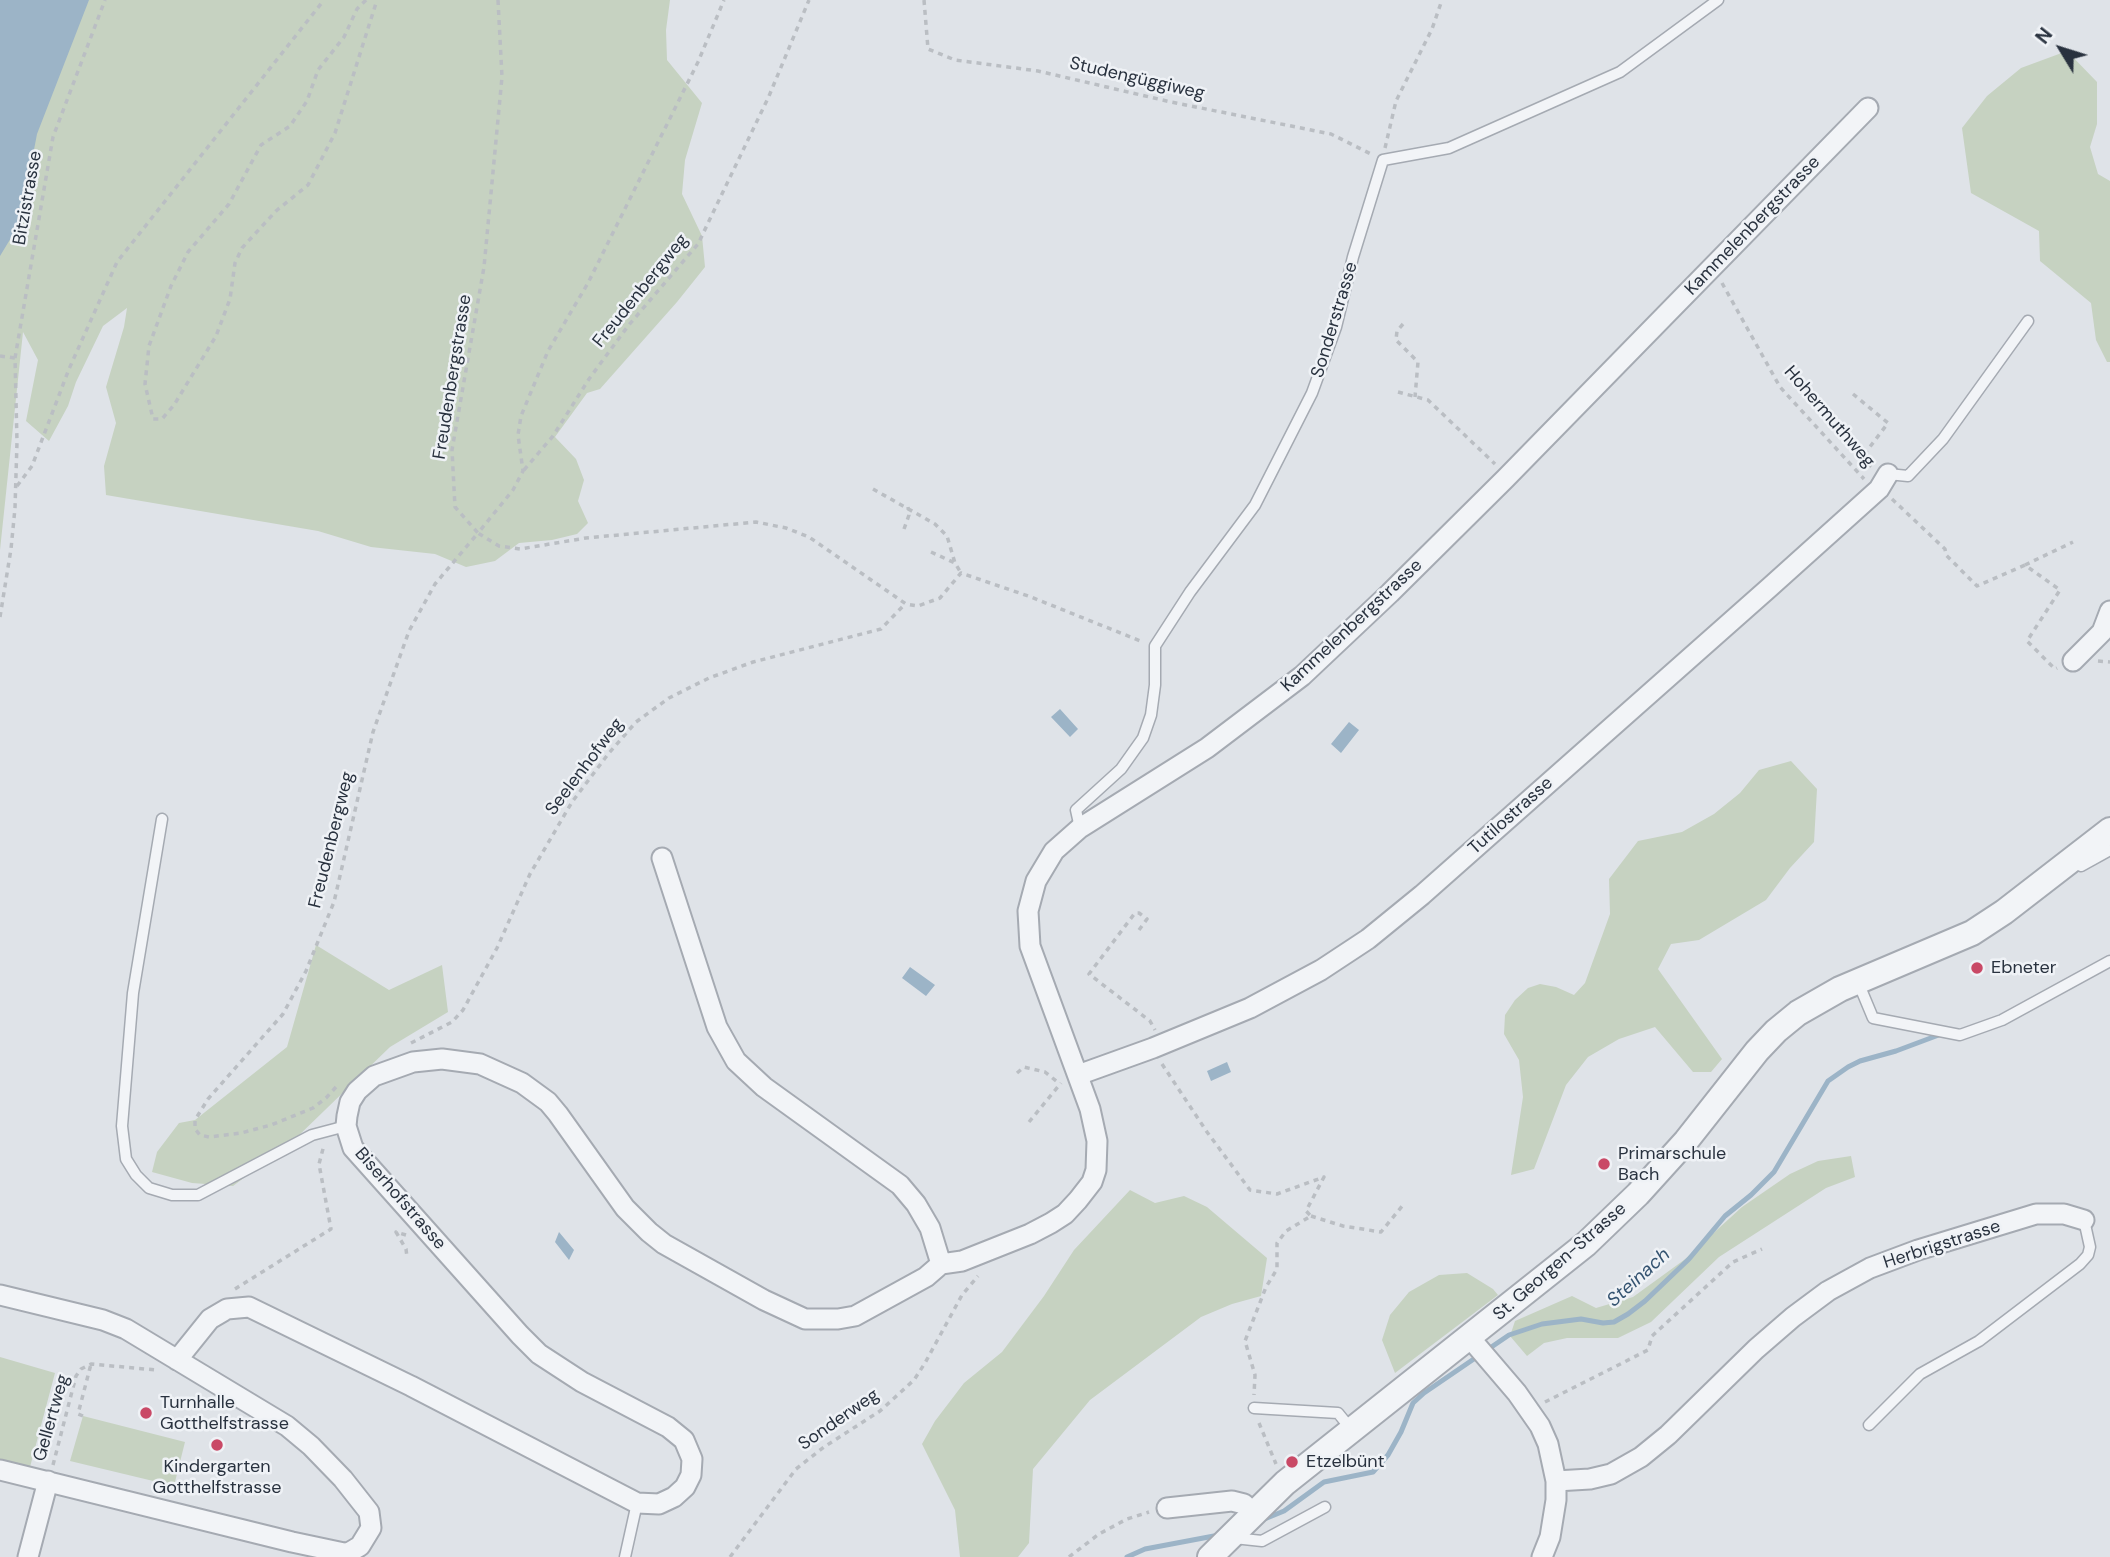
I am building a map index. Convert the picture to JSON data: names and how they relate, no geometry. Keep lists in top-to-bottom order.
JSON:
{
  "streets": {
    "street": [
      "Kammelenbergstrasse",
      "Tutilostrasse",
      "Biserhofstrasse",
      "Herbrigstrasse",
      "St. Georgen-Strasse"
    ],
    "lane": ["Sonderstrasse"],
    "path": [
      "Studengüggiweg",
      "Bitzistrasse",
      "Freudenbergweg",
      "Freudenbergstrasse",
      "Hohermuthweg",
      "Seelenhofweg",
      "Gellertweg",
      "Sonderweg"
    ]
  },
  "crossings": [
    ["Studengüggiweg", "Sonderstrasse"],
    ["Kammelenbergstrasse", "Tutilostrasse"],
    ["Kammelenbergstrasse", "Biserhofstrasse"],
    ["Freudenbergweg", "Freudenbergstrasse"],
    ["Hohermuthweg", "Tutilostrasse"]
  ],
  "water": ["Steinach"],
  "places": [
    "Ebneter",
    "Primarschule Bach",
    "Turnhalle Gotthelfstrasse",
    "Kindergarten Gotthelfstrasse",
    "Etzelbünt"
  ],
  "north": "top left"
}
